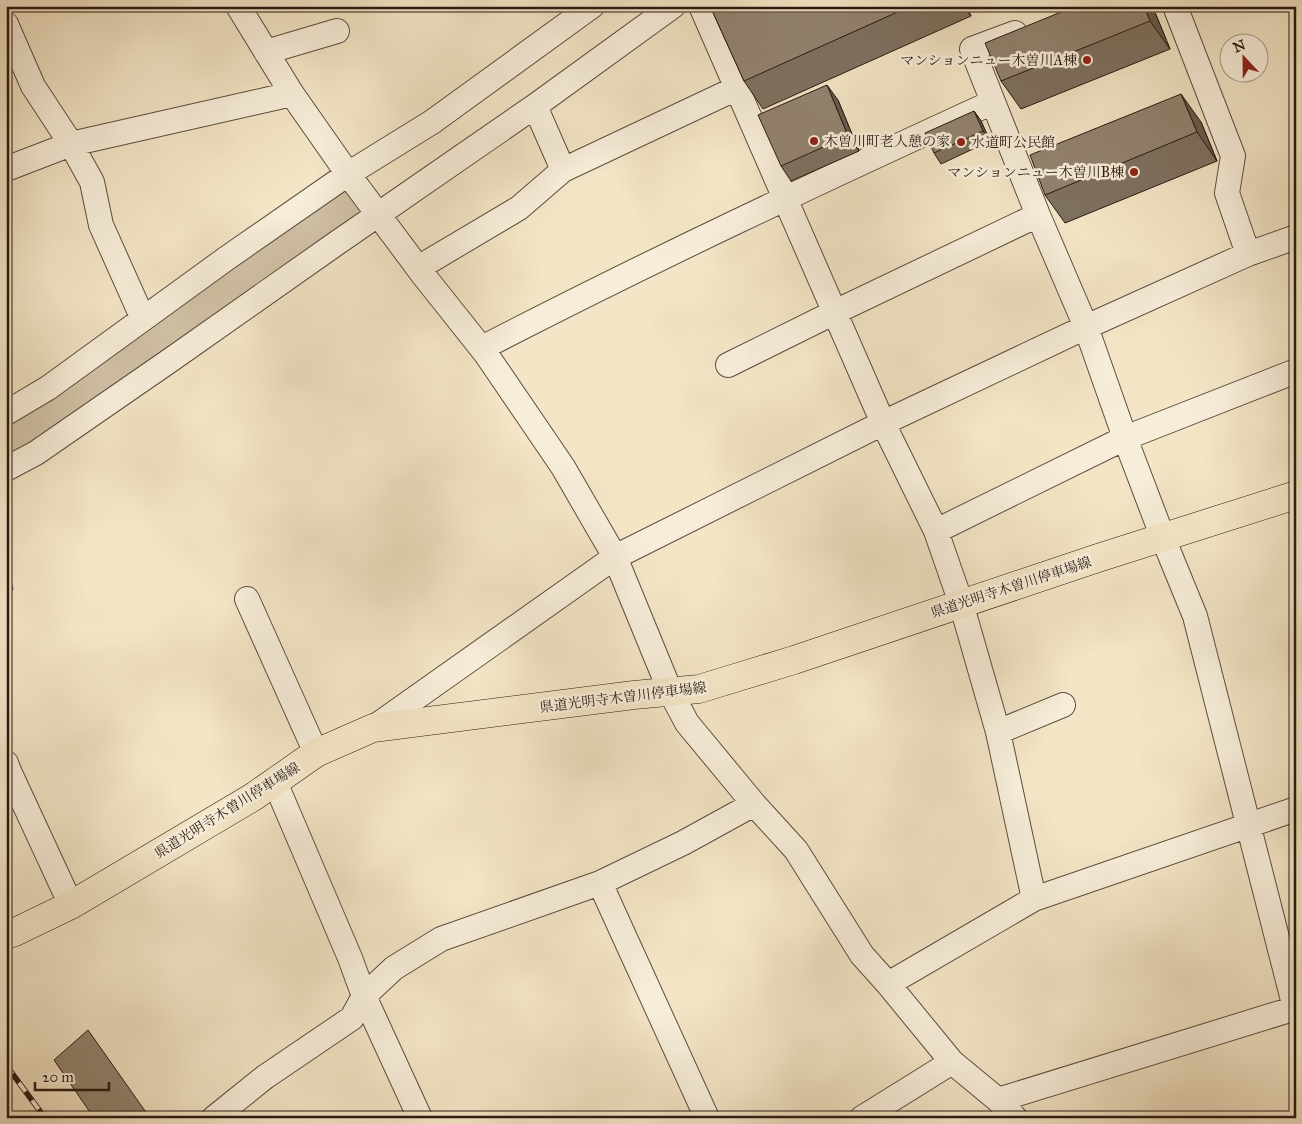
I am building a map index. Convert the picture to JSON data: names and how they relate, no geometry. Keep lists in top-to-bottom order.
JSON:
{
  "streets": {
    "main road": ["県道光明寺木曽川停車場線"]
  },
  "places": [
    "マンションニュー木曽川A棟",
    "木曽川町老人憩の家",
    "水道町公民館",
    "マンションニュー木曽川B棟"
  ],
  "scale_bar": "20 m",
  "north": "top"
}
